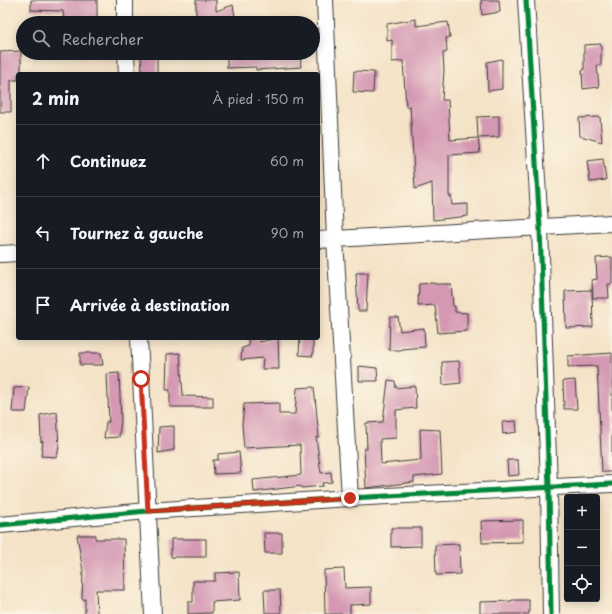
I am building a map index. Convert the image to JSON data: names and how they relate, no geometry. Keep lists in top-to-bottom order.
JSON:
{
  "page": {
    "search": "Rechercher",
    "heading": ["2 min", "À pied · 150 m"],
    "list": [
      ["Continuez", "60 m"],
      ["Tournez à gauche", "90 m"],
      "Arrivée à destination"
    ],
    "map_buttons": ["+", "−"]
  }
}
